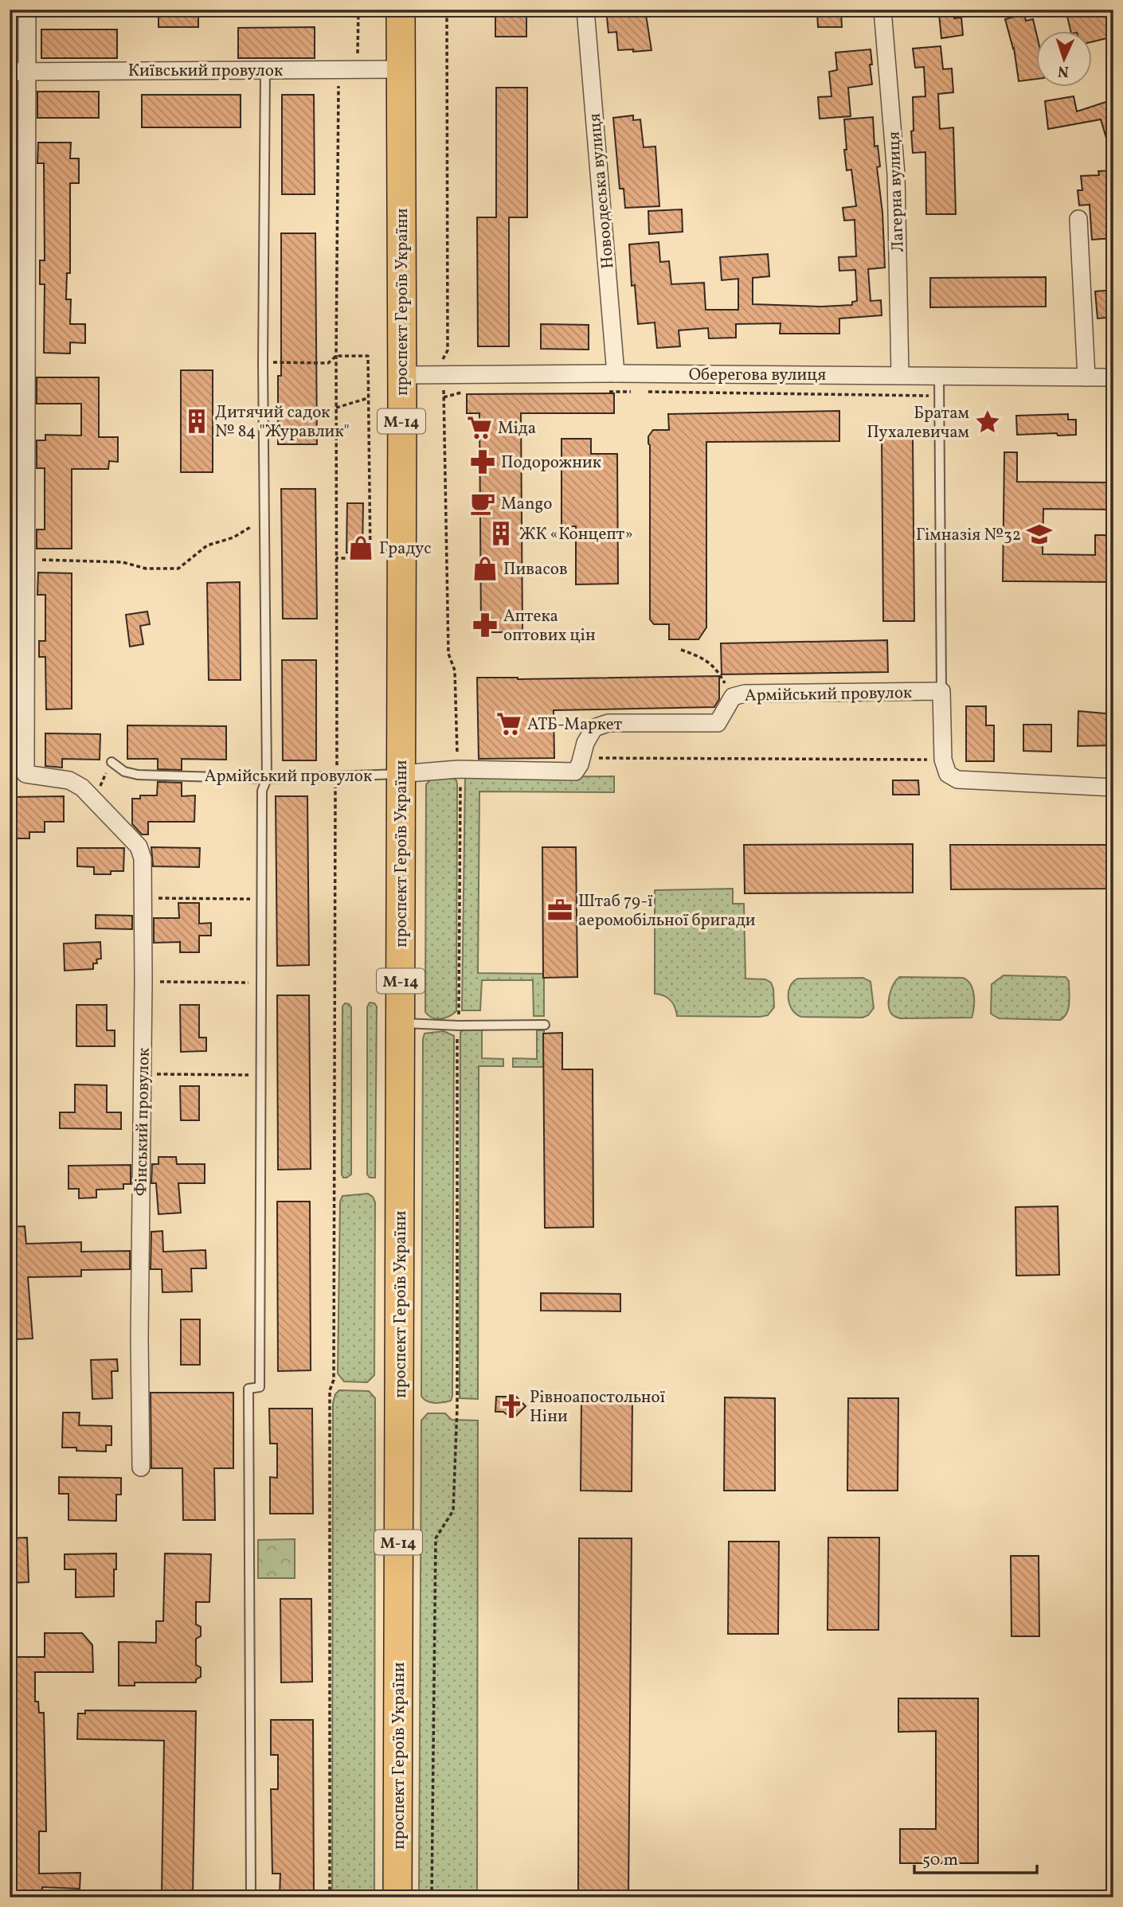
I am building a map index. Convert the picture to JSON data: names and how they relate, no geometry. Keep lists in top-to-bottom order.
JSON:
{
  "streets": {
    "highway": ["проспект Героїв України", "М-14"],
    "street": [
      "Київський провулок",
      "Новоодеська вулиця",
      "Лагерна вулиця",
      "Оберегова вулиця",
      "Армійський провулок",
      "Фінський провулок"
    ]
  },
  "crossings": [
    ["Київський провулок", "проспект Героїв України"],
    ["Новоодеська вулиця", "Оберегова вулиця"],
    ["Лагерна вулиця", "Оберегова вулиця"],
    ["проспект Героїв України", "Оберегова вулиця"],
    ["проспект Героїв України", "Армійський провулок"]
  ],
  "places": {
    "building": ["Дитячий садок № 84 \"Журавлик\"", "ЖК «Концепт»"],
    "place": ["Братам Пухалевичам"],
    "supermarket": ["Міда", "АТБ-Маркет"],
    "pharmacy": ["Подорожник", "Аптека оптових цін"],
    "cafe": ["Mango"],
    "school or university": ["Гімназія №32"],
    "shop": ["Градус", "Пивасов"],
    "office": ["Штаб 79-ї аеромобільної бригади"],
    "church": ["Рівноапостольної Ніни"]
  },
  "scale_bar": "50 m",
  "north": "bottom"
}
